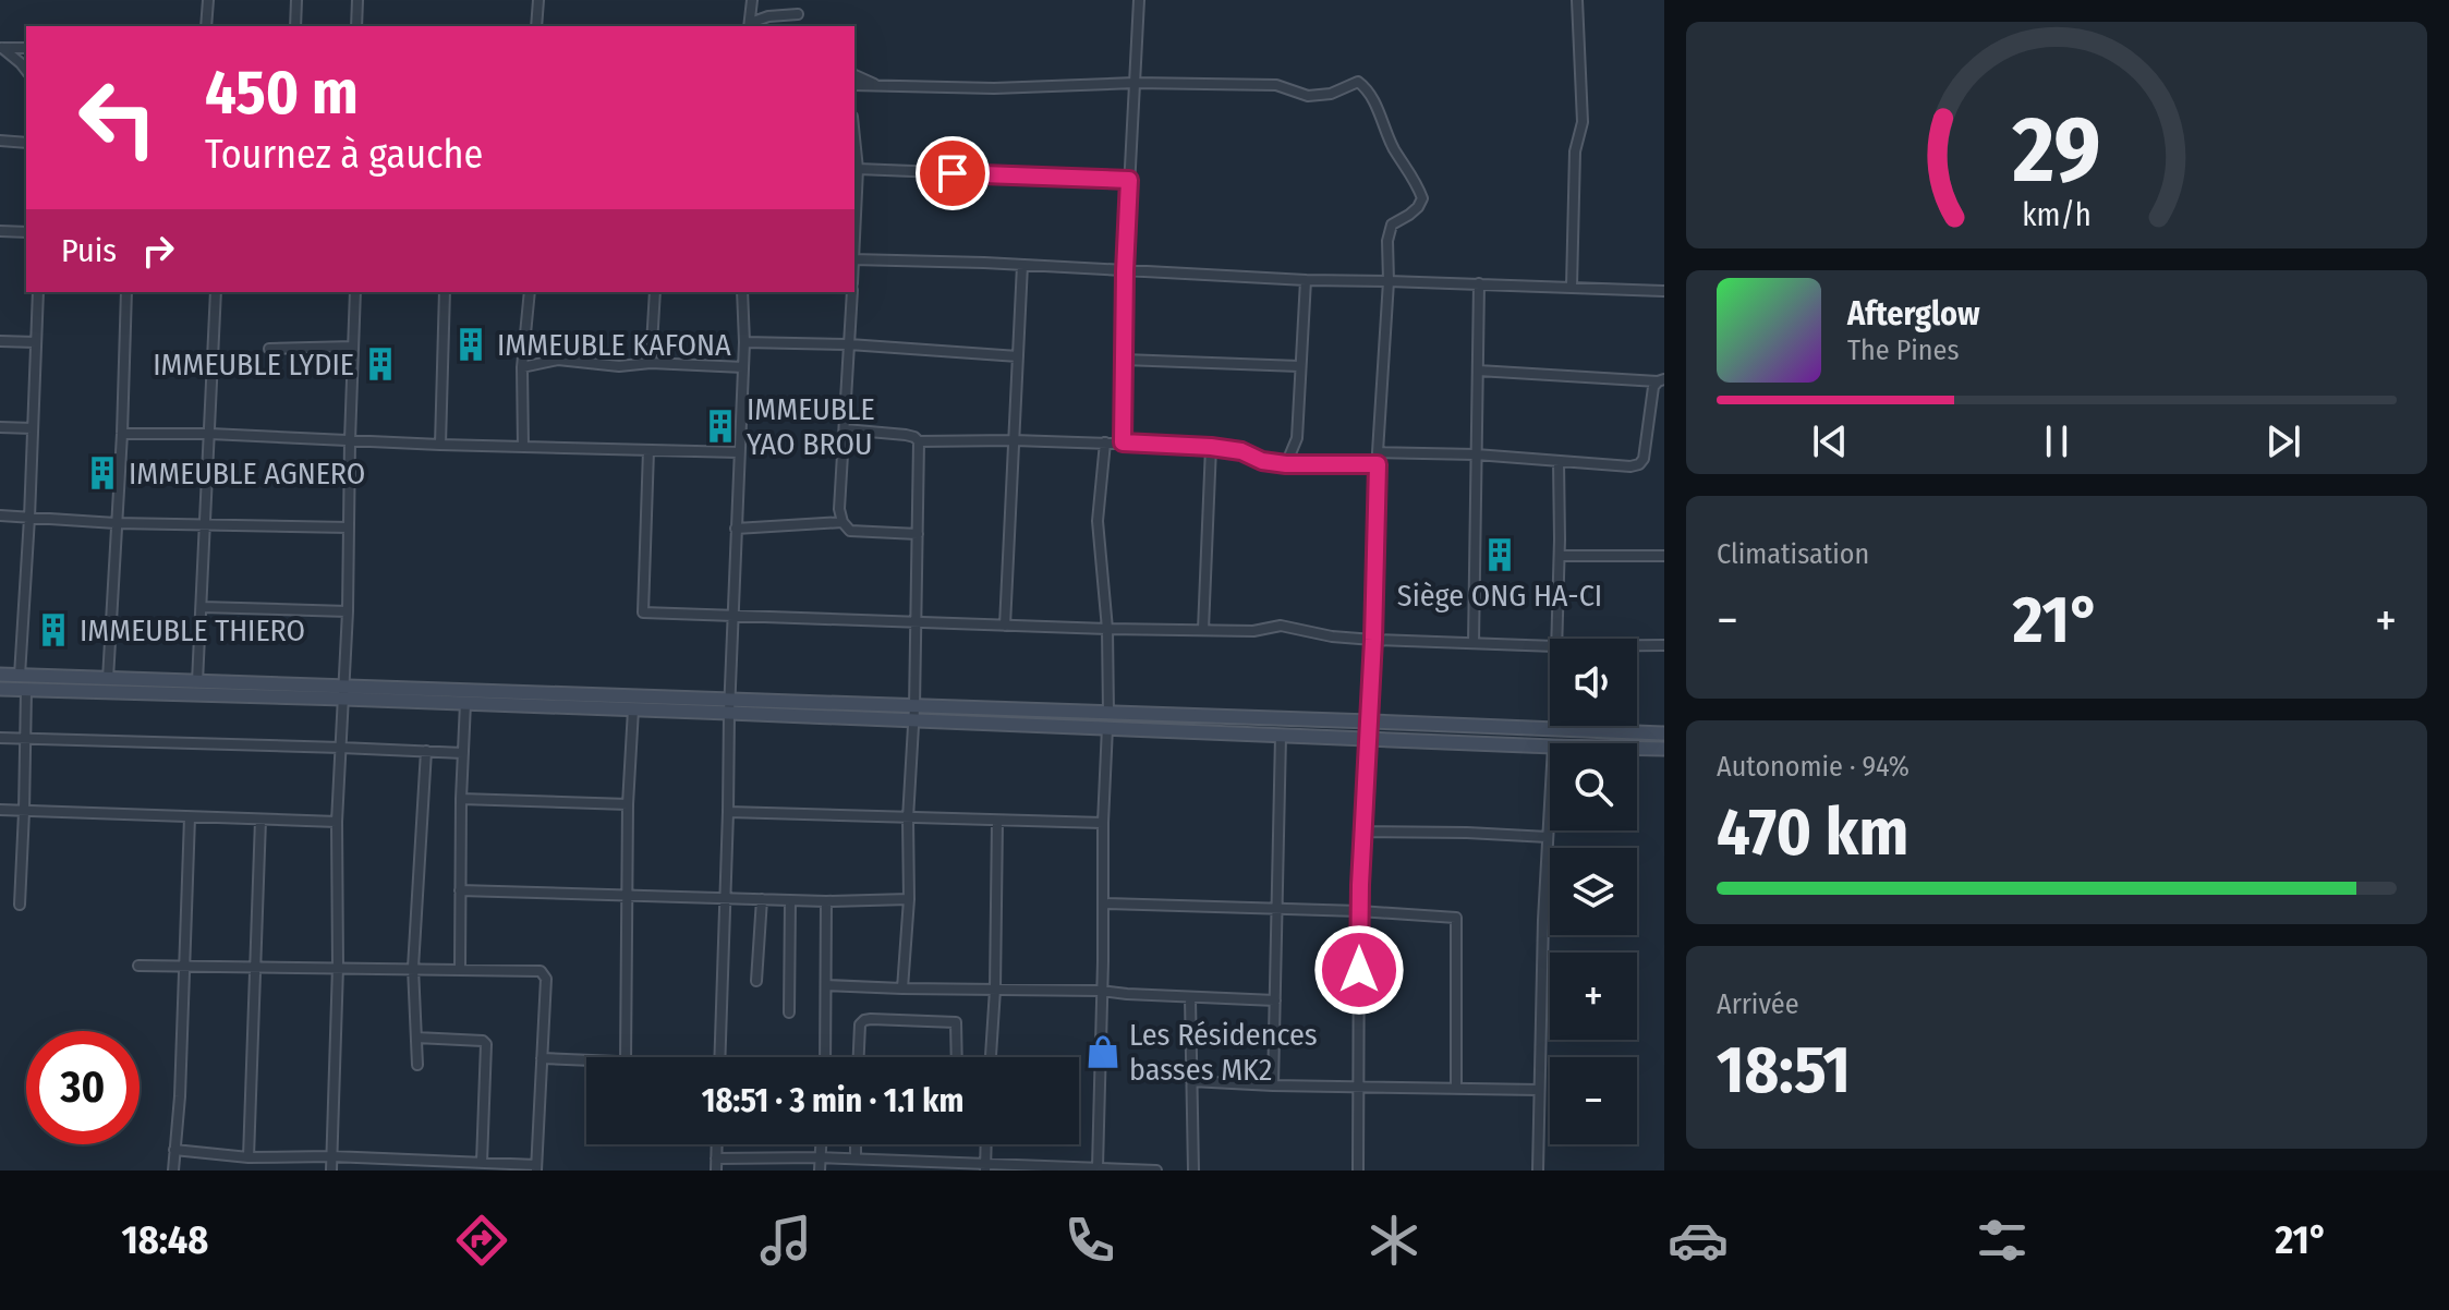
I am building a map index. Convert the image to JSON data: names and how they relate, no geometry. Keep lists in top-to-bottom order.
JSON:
{
  "places": {
    "building": [
      "IMMEUBLE KAFONA",
      "IMMEUBLE LYDIE",
      "IMMEUBLE YAO BROU",
      "IMMEUBLE AGNERO",
      "Siège ONG HA-CI",
      "IMMEUBLE THIERO"
    ],
    "shop": ["Les Résidences basses MK2"]
  },
  "page": {
    "turn": ["450 m", "Tournez à gauche"],
    "then": "Puis",
    "song": ["Afterglow", "The Pines"],
    "tile": [
      "Climatisation",
      ["Autonomie · 94%", "470 km"],
      ["Arrivée", "18:51"]
    ],
    "heat": ["−", "21°", "+"],
    "map_buttons": ["+", "−"],
    "limit": "30",
    "trip": "18:51 · 3 min · 1.1 km",
    "tabs": ["18:48", "21°"],
    "gauge": ["29", "km/h"]
  }
}
